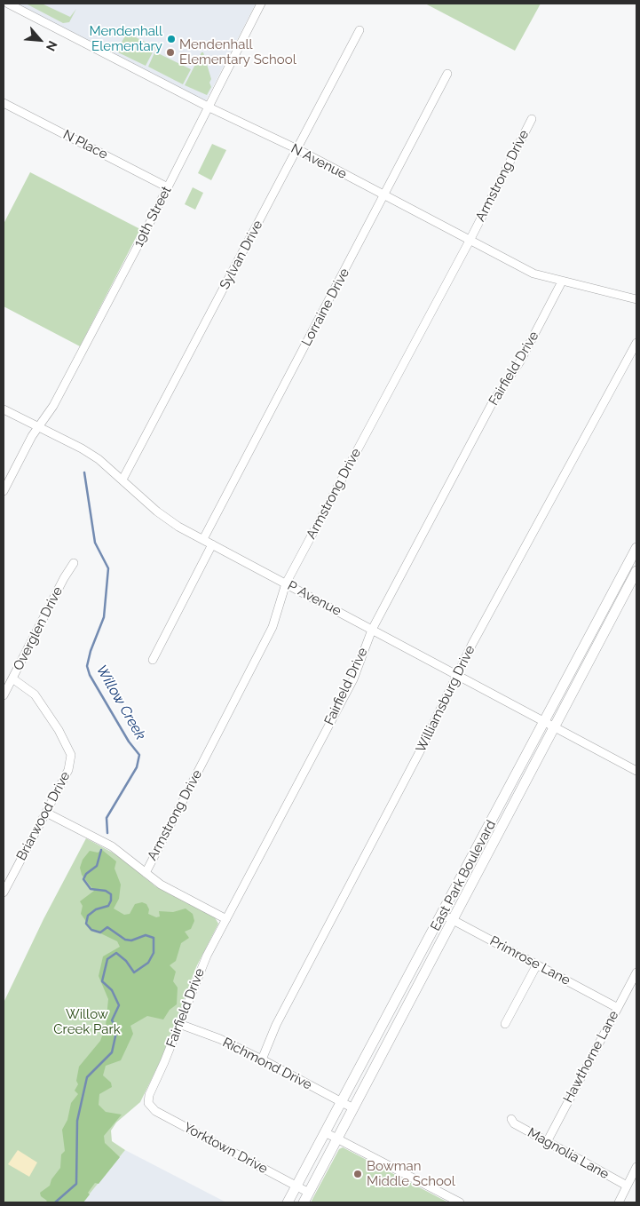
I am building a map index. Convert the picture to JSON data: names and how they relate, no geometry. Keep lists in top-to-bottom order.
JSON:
{
  "streets": {
    "main road": ["East Park Boulevard"],
    "street": [
      "N Place",
      "N Avenue",
      "Armstrong Drive",
      "19th Street",
      "Sylvan Drive",
      "Lorraine Drive",
      "Fairfield Drive",
      "P Avenue",
      "Overglen Drive",
      "Williamsburg Drive",
      "Briarwood Drive",
      "Primrose Lane",
      "Hawthorne Lane",
      "Richmond Drive",
      "Yorktown Drive",
      "Magnolia Lane"
    ]
  },
  "crossings": [
    ["N Place", "19th Street"],
    ["N Avenue", "Armstrong Drive"],
    ["N Avenue", "19th Street"],
    ["N Avenue", "Sylvan Drive"],
    ["N Avenue", "Lorraine Drive"],
    ["N Avenue", "Fairfield Drive"],
    ["Armstrong Drive", "P Avenue"],
    ["19th Street", "P Avenue"],
    ["Sylvan Drive", "P Avenue"],
    ["Lorraine Drive", "P Avenue"],
    ["Fairfield Drive", "P Avenue"],
    ["Fairfield Drive", "Richmond Drive"],
    ["Fairfield Drive", "Yorktown Drive"],
    ["P Avenue", "Williamsburg Drive"],
    ["P Avenue", "East Park Boulevard"],
    ["Overglen Drive", "Briarwood Drive"],
    ["Williamsburg Drive", "Richmond Drive"],
    ["East Park Boulevard", "Primrose Lane"],
    ["East Park Boulevard", "Richmond Drive"],
    ["East Park Boulevard", "Yorktown Drive"],
    ["Primrose Lane", "Hawthorne Lane"],
    ["Hawthorne Lane", "Magnolia Lane"]
  ],
  "water": ["Willow Creek"],
  "parks": ["Willow Creek Park"],
  "places": ["Mendenhall Elementary", "Mendenhall Elementary School", "Bowman Middle School"],
  "north": "bottom right"
}
